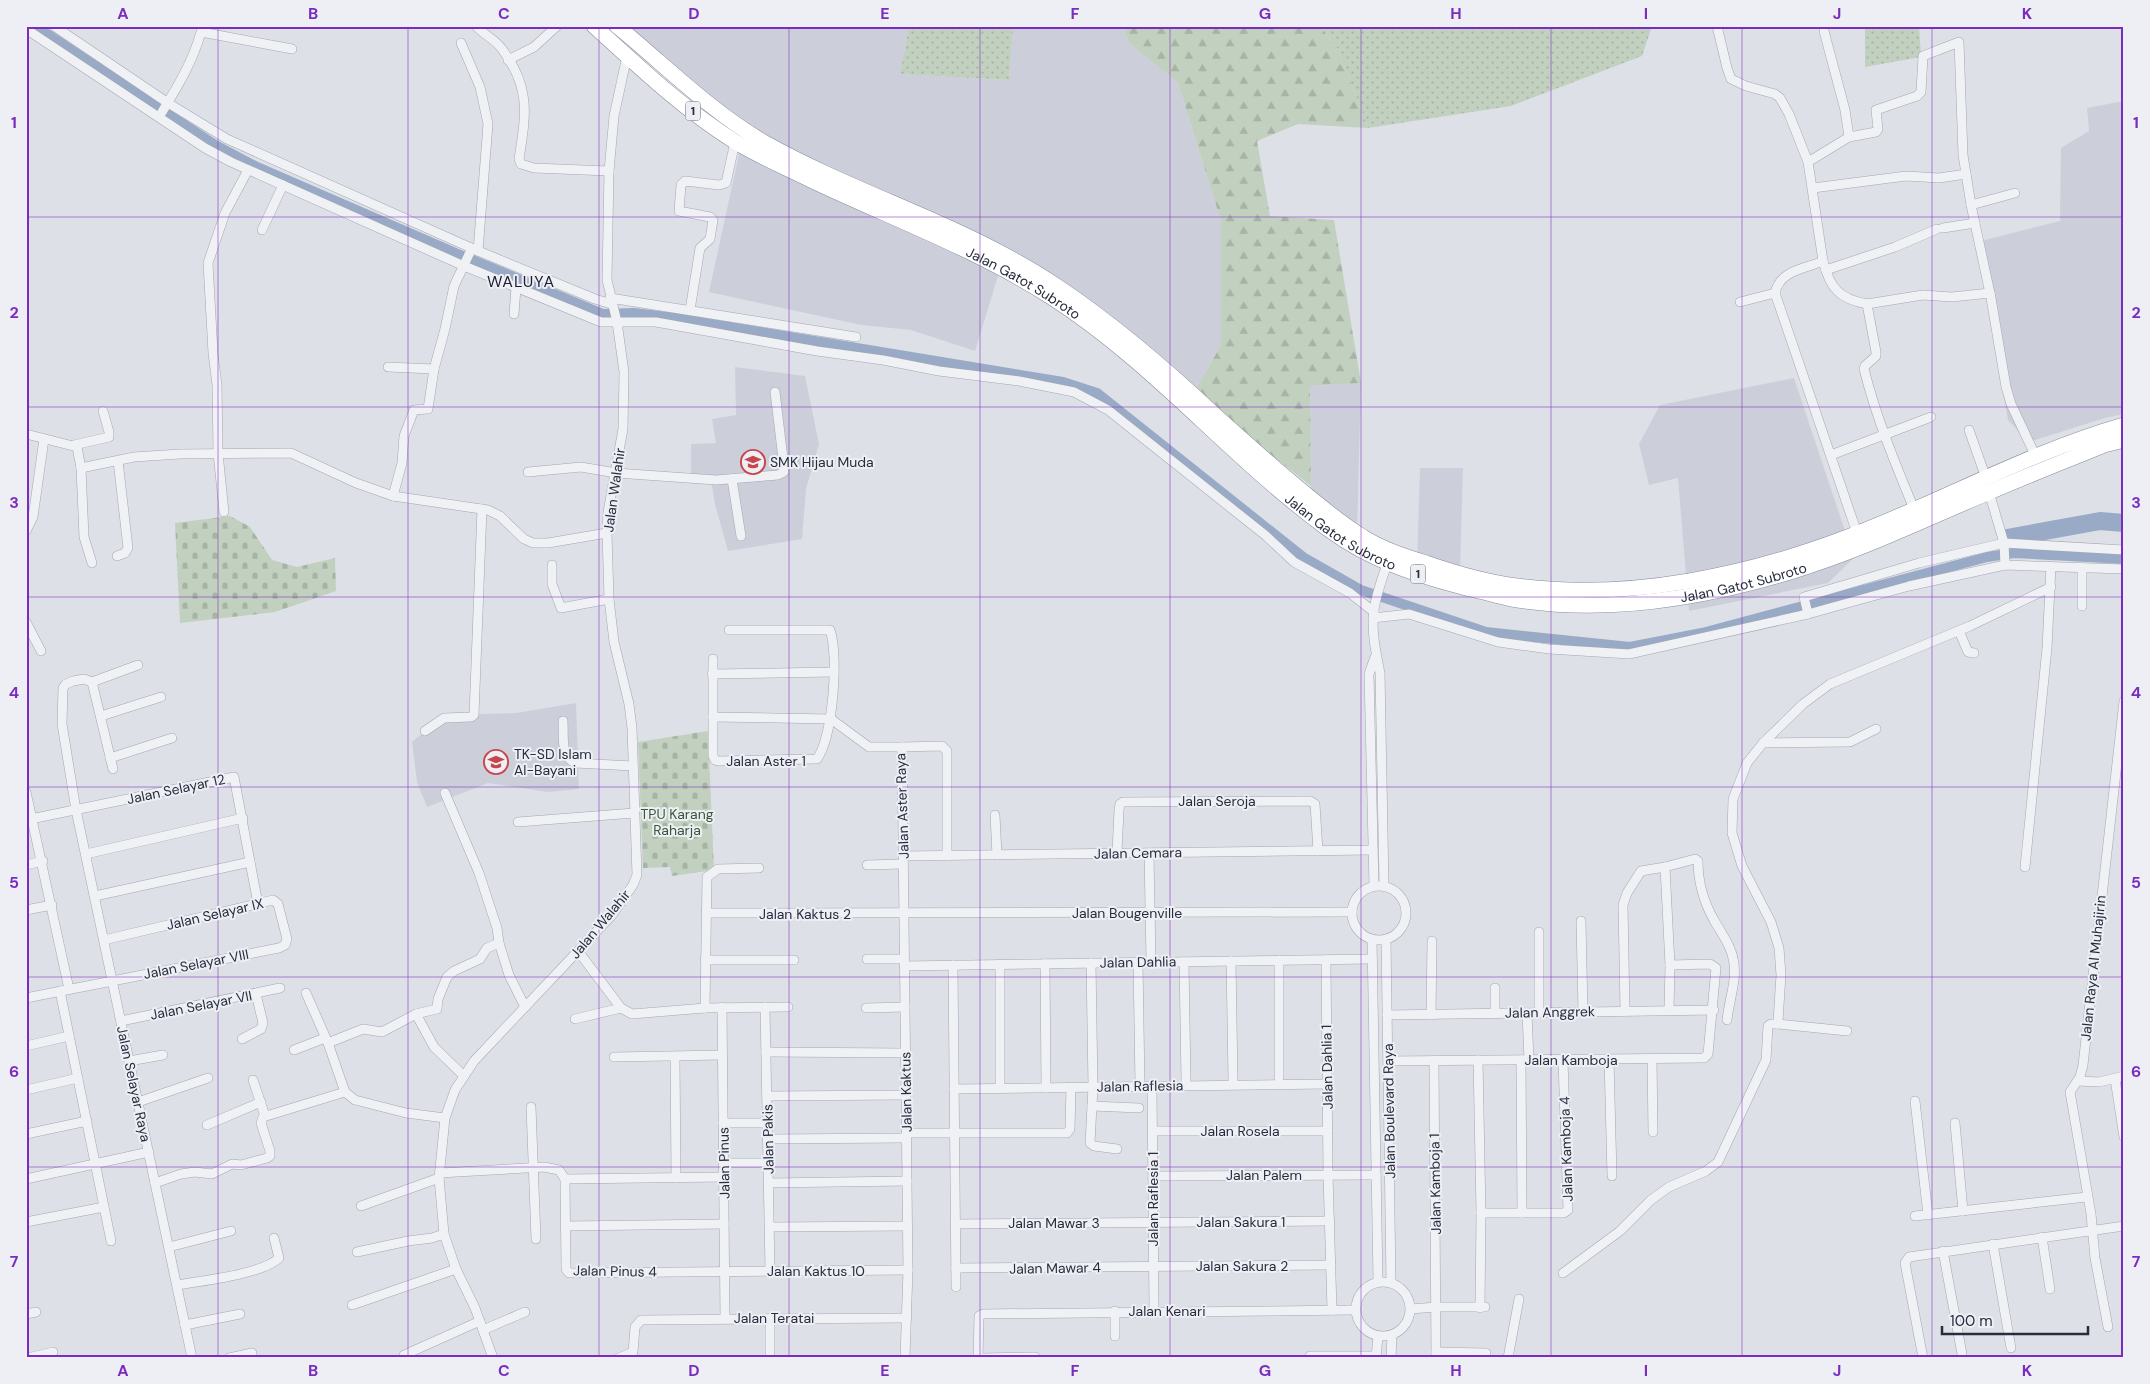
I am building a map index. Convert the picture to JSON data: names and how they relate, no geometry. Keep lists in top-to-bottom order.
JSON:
{
  "streets": {
    "highway": ["1", "Jalan Gatot Subroto"],
    "street": [
      "Jalan Walahir",
      "Jalan Aster 1",
      "Jalan Selayar 12",
      "Jalan Seroja",
      "Jalan Aster Raya",
      "Jalan Cemara",
      "Jalan Bougenville",
      "Jalan Selayar IX",
      "Jalan Kaktus 2",
      "Jalan Dahlia",
      "Jalan Selayar VIII",
      "Jalan Raya Al Muhajirin",
      "Jalan Selayar VII",
      "Jalan Anggrek",
      "Jalan Kamboja",
      "Jalan Dahlia 1",
      "Jalan Selayar Raya",
      "Jalan Raflesia",
      "Jalan Kaktus",
      "Jalan Boulevard Raya",
      "Jalan Rosela",
      "Jalan Pakis",
      "Jalan Kamboja 4",
      "Jalan Pinus",
      "Jalan Palem",
      "Jalan Kamboja 1",
      "Jalan Raflesia 1",
      "Jalan Sakura 1",
      "Jalan Mawar 3",
      "Jalan Sakura 2",
      "Jalan Mawar 4",
      "Jalan Pinus 4",
      "Jalan Kaktus 10",
      "Jalan Kenari",
      "Jalan Teratai"
    ]
  },
  "crossings": [
    ["1", "Jalan Gatot Subroto"],
    ["1", "Jalan Walahir"],
    ["Jalan Aster 1", "Jalan Aster Raya"],
    ["Jalan Selayar 12", "Jalan Selayar Raya"],
    ["Jalan Seroja", "Jalan Cemara"],
    ["Jalan Aster Raya", "Jalan Cemara"],
    ["Jalan Aster Raya", "Jalan Bougenville"],
    ["Jalan Aster Raya", "Jalan Kaktus 2"],
    ["Jalan Aster Raya", "Jalan Kaktus"],
    ["Jalan Bougenville", "Jalan Kaktus 2"],
    ["Jalan Bougenville", "Jalan Kaktus"],
    ["Jalan Bougenville", "Jalan Boulevard Raya"],
    ["Jalan Selayar IX", "Jalan Selayar VIII"],
    ["Jalan Selayar IX", "Jalan Selayar Raya"],
    ["Jalan Kaktus 2", "Jalan Kaktus"],
    ["Jalan Dahlia", "Jalan Dahlia 1"],
    ["Jalan Dahlia", "Jalan Kaktus"],
    ["Jalan Dahlia", "Jalan Boulevard Raya"],
    ["Jalan Selayar VIII", "Jalan Selayar Raya"],
    ["Jalan Selayar VII", "Jalan Selayar Raya"],
    ["Jalan Anggrek", "Jalan Kamboja"],
    ["Jalan Anggrek", "Jalan Boulevard Raya"],
    ["Jalan Kamboja", "Jalan Boulevard Raya"],
    ["Jalan Kamboja", "Jalan Kamboja 4"],
    ["Jalan Kamboja", "Jalan Kamboja 1"],
    ["Jalan Dahlia 1", "Jalan Raflesia"],
    ["Jalan Dahlia 1", "Jalan Rosela"],
    ["Jalan Dahlia 1", "Jalan Palem"],
    ["Jalan Dahlia 1", "Jalan Sakura 1"],
    ["Jalan Dahlia 1", "Jalan Sakura 2"],
    ["Jalan Dahlia 1", "Jalan Kenari"],
    ["Jalan Raflesia", "Jalan Raflesia 1"],
    ["Jalan Kaktus", "Jalan Kaktus 10"],
    ["Jalan Kaktus", "Jalan Teratai"],
    ["Jalan Boulevard Raya", "Jalan Palem"],
    ["Jalan Boulevard Raya", "Jalan Kenari"],
    ["Jalan Rosela", "Jalan Raflesia 1"],
    ["Jalan Pakis", "Jalan Kaktus 10"],
    ["Jalan Pinus", "Jalan Pinus 4"],
    ["Jalan Pinus", "Jalan Kaktus 10"],
    ["Jalan Pinus", "Jalan Teratai"],
    ["Jalan Palem", "Jalan Raflesia 1"],
    ["Jalan Raflesia 1", "Jalan Sakura 1"],
    ["Jalan Raflesia 1", "Jalan Mawar 3"],
    ["Jalan Raflesia 1", "Jalan Sakura 2"],
    ["Jalan Raflesia 1", "Jalan Mawar 4"],
    ["Jalan Raflesia 1", "Jalan Kenari"],
    ["Jalan Sakura 1", "Jalan Mawar 3"],
    ["Jalan Sakura 2", "Jalan Mawar 4"],
    ["Jalan Pinus 4", "Jalan Kaktus 10"]
  ],
  "districts": ["WALUYA"],
  "parks": ["TPU Karang Raharja"],
  "places": {
    "school or university": ["SMK Hijau Muda", "TK-SD Islam Al-Bayani"]
  },
  "scale_bar": "100 m",
  "grid": {
    "columns": [
      "A",
      "B",
      "C",
      "D",
      "E",
      "F",
      "G",
      "H",
      "I",
      "J",
      "K"
    ],
    "rows": [
      "1",
      "2",
      "3",
      "4",
      "5",
      "6",
      "7"
    ]
  }
}
